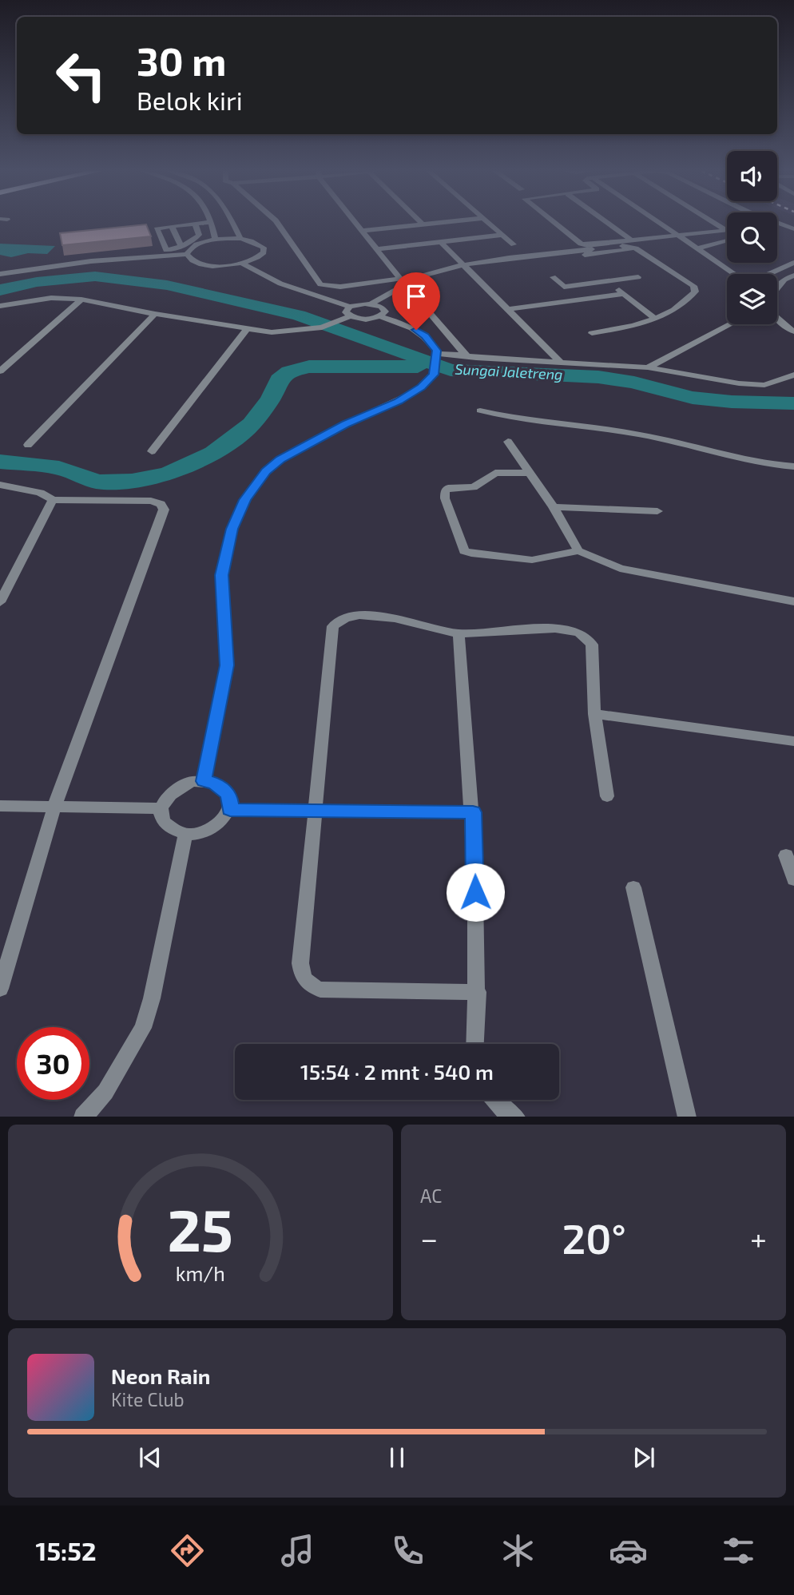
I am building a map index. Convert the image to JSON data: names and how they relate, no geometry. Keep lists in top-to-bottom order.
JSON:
{
  "water": ["Sungai Jaletreng"],
  "page": {
    "turn": ["30 m", "Belok kiri"],
    "limit": "30",
    "trip": "15:54 · 2 mnt · 540 m",
    "tile": "AC",
    "heat": ["−", "20°", "+"],
    "song": ["Neon Rain", "Kite Club"],
    "tabs": "15:52",
    "gauge": ["25", "km/h"]
  }
}
